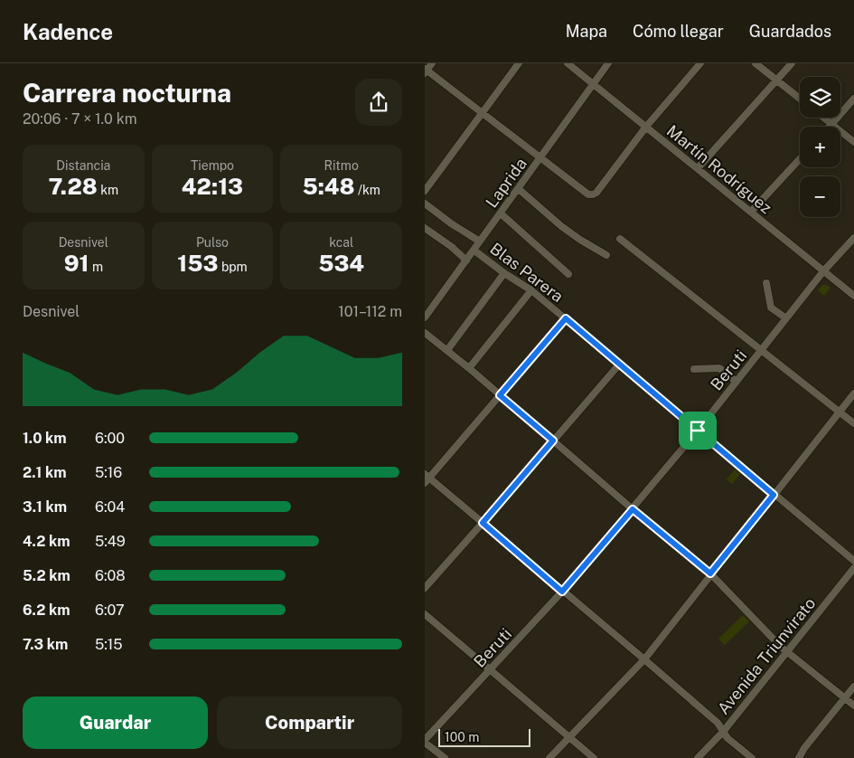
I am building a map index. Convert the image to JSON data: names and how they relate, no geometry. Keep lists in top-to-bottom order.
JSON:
{
  "streets": {
    "street": [
      "Martín Rodríguez",
      "Laprida",
      "Blas Parera",
      "Beruti",
      "Avenida Triunvirato"
    ]
  },
  "crossings": [
    ["Martín Rodríguez", "Laprida"],
    ["Martín Rodríguez", "Beruti"],
    ["Laprida", "Blas Parera"],
    ["Blas Parera", "Beruti"]
  ],
  "scale_bar": "100 m",
  "page": {
    "header": "Kadence",
    "nav": ["Mapa", "Cómo llegar", "Guardados"],
    "heading": ["Carrera nocturna", "20:06 · 7 × 1.0 km"],
    "map_buttons": ["+", "−"],
    "stats": [
      ["Distancia", "7.28 km"],
      ["Tiempo", "42:13"],
      ["Ritmo", "5:48 /km"],
      ["Desnivel", "91 m"],
      ["Pulso", "153 bpm"],
      ["kcal", "534"]
    ],
    "chart": ["Desnivel", "101–112 m"],
    "list": [
      {
        "name": "1.0 km",
        "note": "6:00"
      },
      {
        "name": "2.1 km",
        "note": "5:16"
      },
      {
        "name": "3.1 km",
        "note": "6:04"
      },
      {
        "name": "4.2 km",
        "note": "5:49"
      },
      {
        "name": "5.2 km",
        "note": "6:08"
      },
      {
        "name": "6.2 km",
        "note": "6:07"
      },
      {
        "name": "7.3 km",
        "note": "5:15"
      }
    ],
    "buttons": ["Guardar", "Compartir"],
    "scale": "100 m"
  }
}
